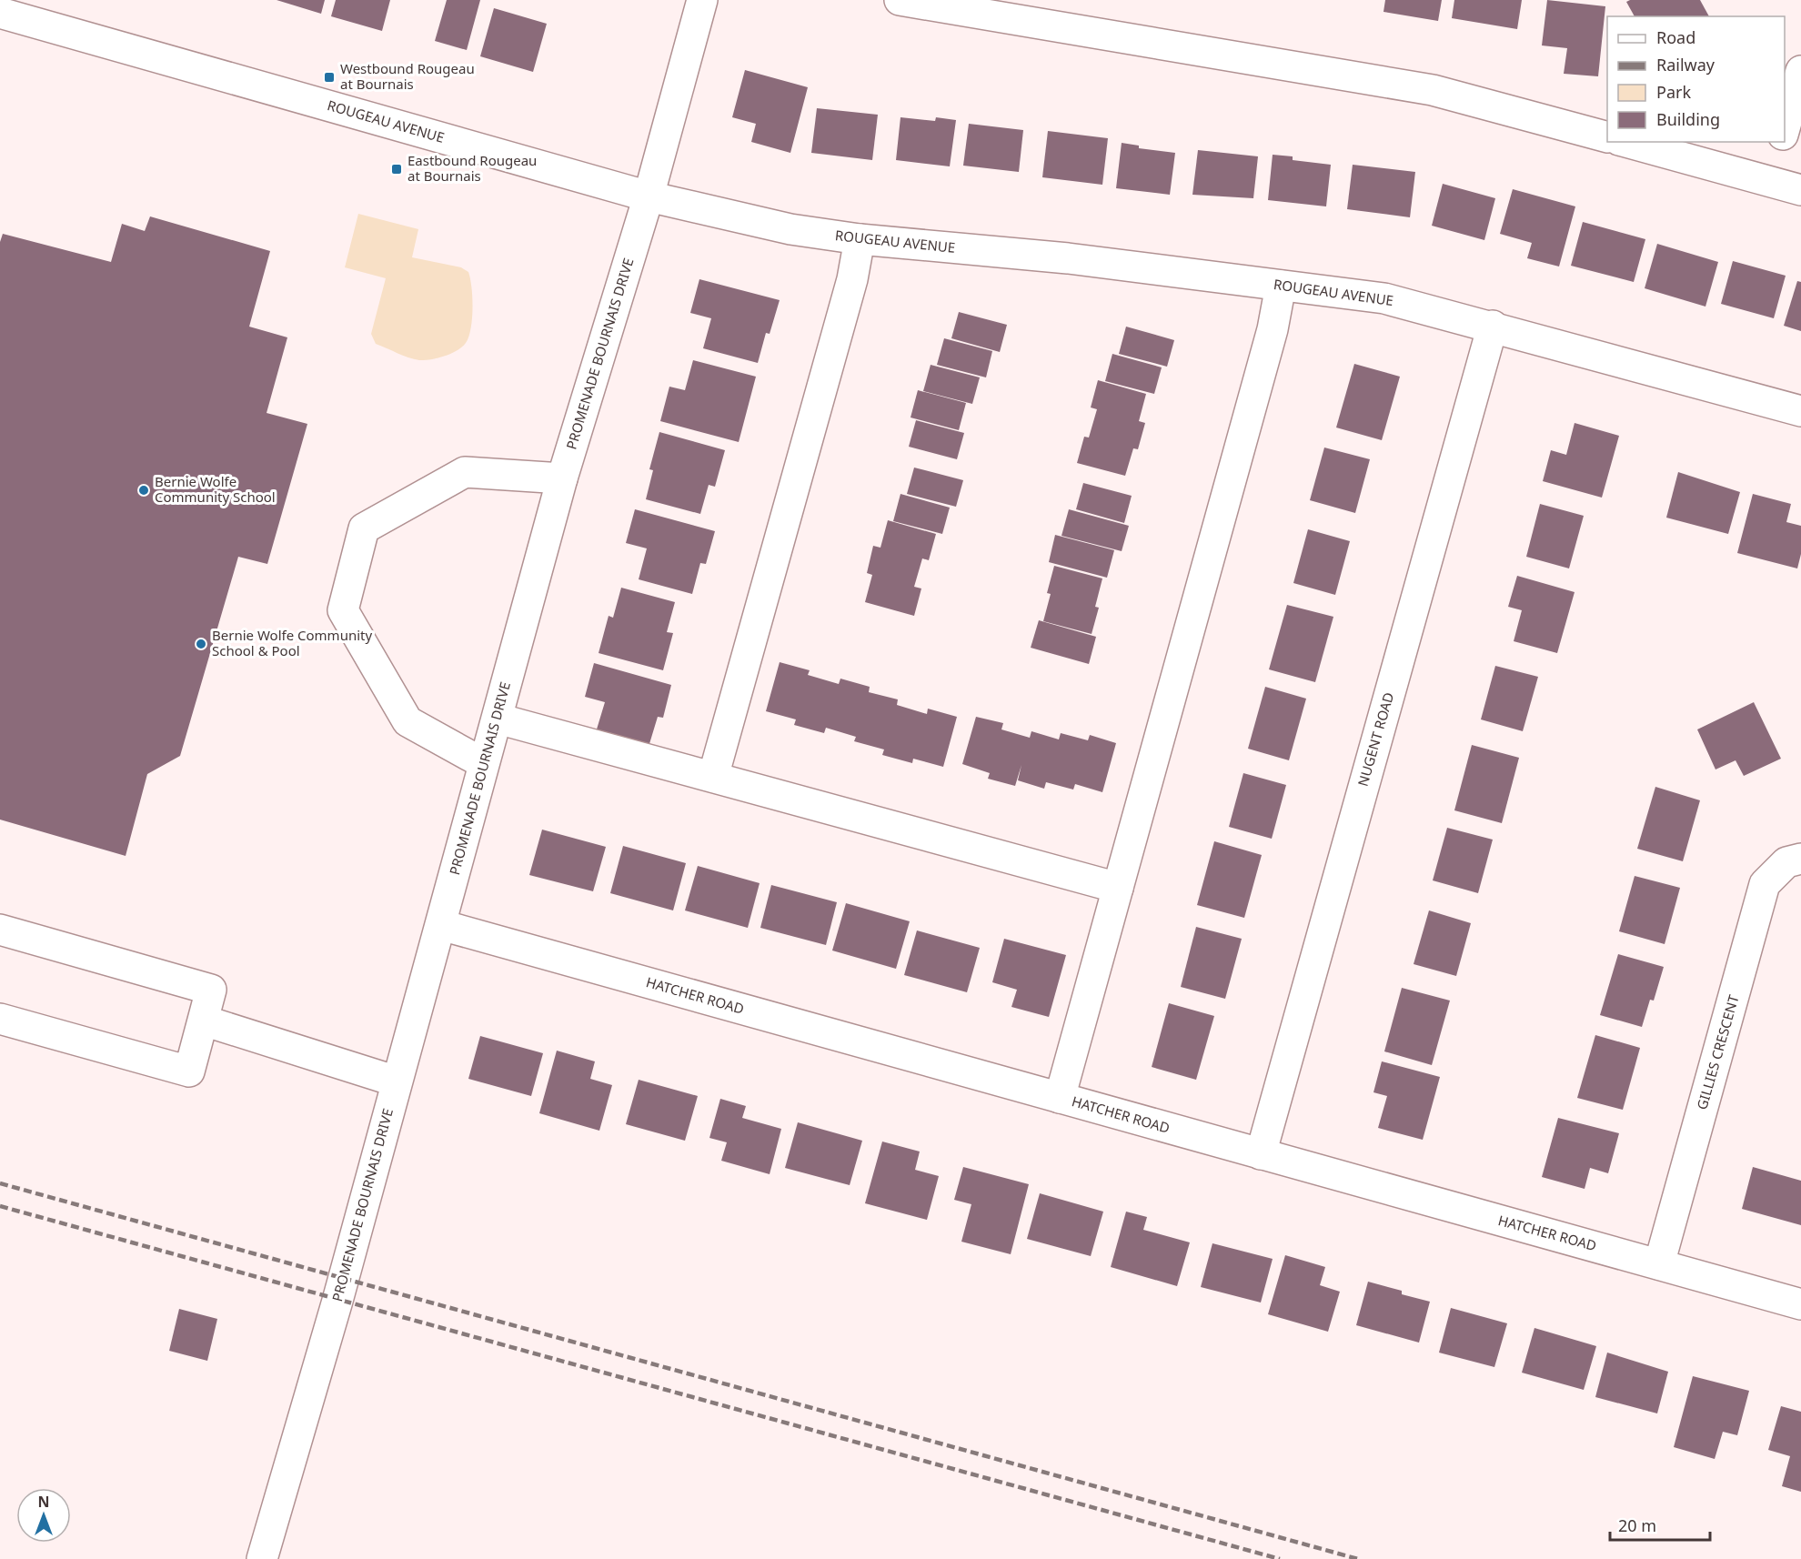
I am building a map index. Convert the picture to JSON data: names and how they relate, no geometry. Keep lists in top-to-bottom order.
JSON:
{
  "streets": {
    "street": [
      "ROUGEAU AVENUE",
      "PROMENADE BOURNAIS DRIVE",
      "NUGENT ROAD",
      "HATCHER ROAD",
      "GILLIES CRESCENT"
    ]
  },
  "crossings": [
    ["ROUGEAU AVENUE", "PROMENADE BOURNAIS DRIVE"],
    ["ROUGEAU AVENUE", "NUGENT ROAD"],
    ["PROMENADE BOURNAIS DRIVE", "HATCHER ROAD"],
    ["NUGENT ROAD", "HATCHER ROAD"],
    ["HATCHER ROAD", "GILLIES CRESCENT"]
  ],
  "places": {
    "transit": ["Westbound Rougeau at Bournais", "Eastbound Rougeau at Bournais"],
    "other": ["Bernie Wolfe Community School", "Bernie Wolfe Community School & Pool"]
  },
  "legend": [
    "Road",
    "Railway",
    "Park",
    "Building"
  ],
  "scale_bar": "20 m",
  "north": "top"
}
